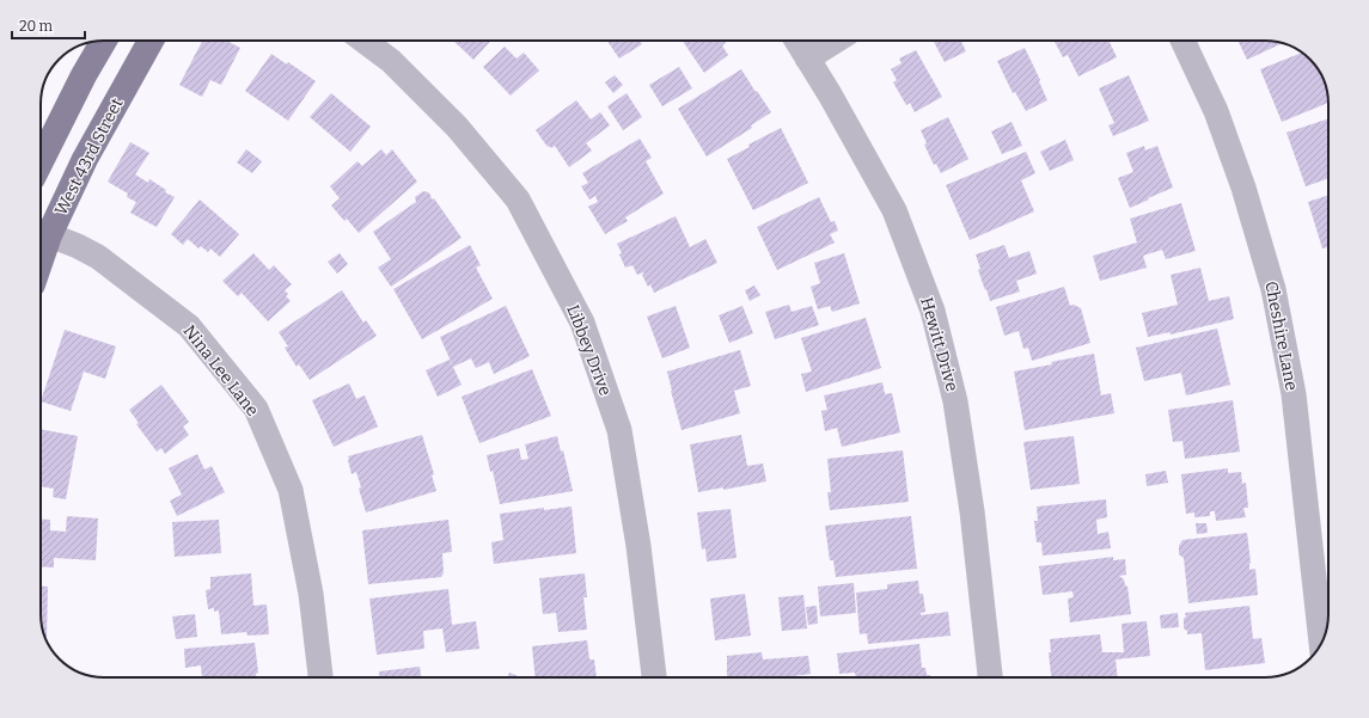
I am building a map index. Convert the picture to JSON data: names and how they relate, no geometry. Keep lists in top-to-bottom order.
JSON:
{
  "streets": {
    "main road": ["West 43rd Street"],
    "street": [
      "Cheshire Lane",
      "Hewitt Drive",
      "Libbey Drive",
      "Nina Lee Lane"
    ]
  },
  "crossings": [
    ["West 43rd Street", "Nina Lee Lane"]
  ],
  "scale_bar": "20 m"
}
